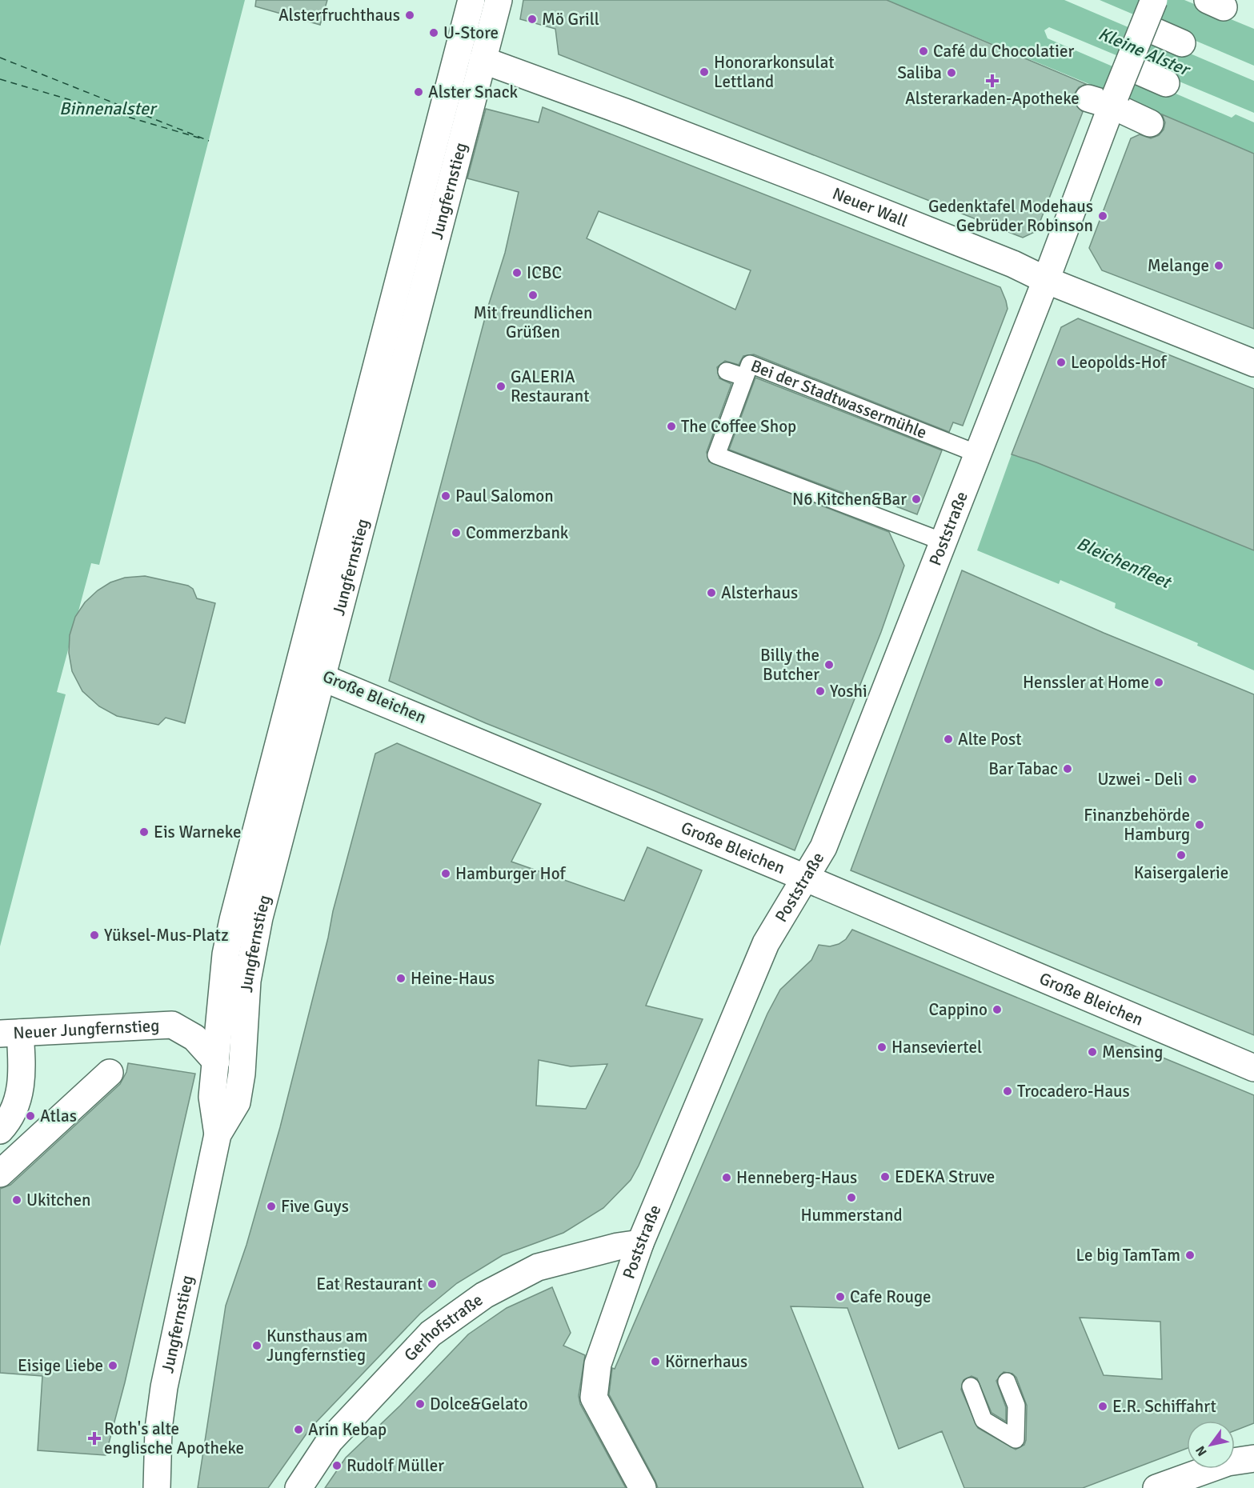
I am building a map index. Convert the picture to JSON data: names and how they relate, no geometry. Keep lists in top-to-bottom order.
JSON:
{
  "streets": {
    "street": [
      "Jungfernstieg",
      "Neuer Wall",
      "Poststraße",
      "Große Bleichen",
      "Neuer Jungfernstieg",
      "Gerhofstraße"
    ],
    "lane": ["Bei der Stadtwassermühle"]
  },
  "crossings": [
    ["Jungfernstieg", "Neuer Wall"],
    ["Jungfernstieg", "Große Bleichen"],
    ["Jungfernstieg", "Neuer Jungfernstieg"],
    ["Neuer Wall", "Poststraße"],
    ["Bei der Stadtwassermühle", "Poststraße"],
    ["Poststraße", "Große Bleichen"],
    ["Poststraße", "Gerhofstraße"]
  ],
  "water": ["Kleine Alster", "Binnenalster", "Bleichenfleet"],
  "places": {
    "other": [
      "Alsterfruchthaus",
      "Mö Grill",
      "U-Store",
      "Café du Chocolatier",
      "Honorarkonsulat Lettland",
      "Saliba",
      "Alster Snack",
      "Gedenktafel Modehaus Gebrüder Robinson",
      "Melange",
      "ICBC",
      "Mit freundlichen Grüßen",
      "Leopolds-Hof",
      "GALERIA Restaurant",
      "The Coffee Shop",
      "Paul Salomon",
      "N6 Kitchen&Bar",
      "Commerzbank",
      "Alsterhaus",
      "Billy the Butcher",
      "Henssler at Home",
      "Yoshi",
      "Alte Post",
      "Bar Tabac",
      "Uzwei - Deli",
      "Finanzbehörde Hamburg",
      "Eis Warneke",
      "Kaisergalerie",
      "Hamburger Hof",
      "Yüksel-Mus-Platz",
      "Heine-Haus",
      "Cappino",
      "Hanseviertel",
      "Mensing",
      "Trocadero-Haus",
      "Atlas",
      "EDEKA Struve",
      "Henneberg-Haus",
      "Hummerstand",
      "Ukitchen",
      "Five Guys",
      "Le big TamTam",
      "Eat Restaurant",
      "Cafe Rouge",
      "Kunsthaus am Jungfernstieg",
      "Körnerhaus",
      "Eisige Liebe",
      "Dolce&Gelato",
      "E.R. Schiffahrt",
      "Arin Kebap",
      "Rudolf Müller"
    ],
    "health": ["Alsterarkaden-Apotheke", "Roth's alte englische Apotheke"]
  },
  "north": "bottom left"
}
